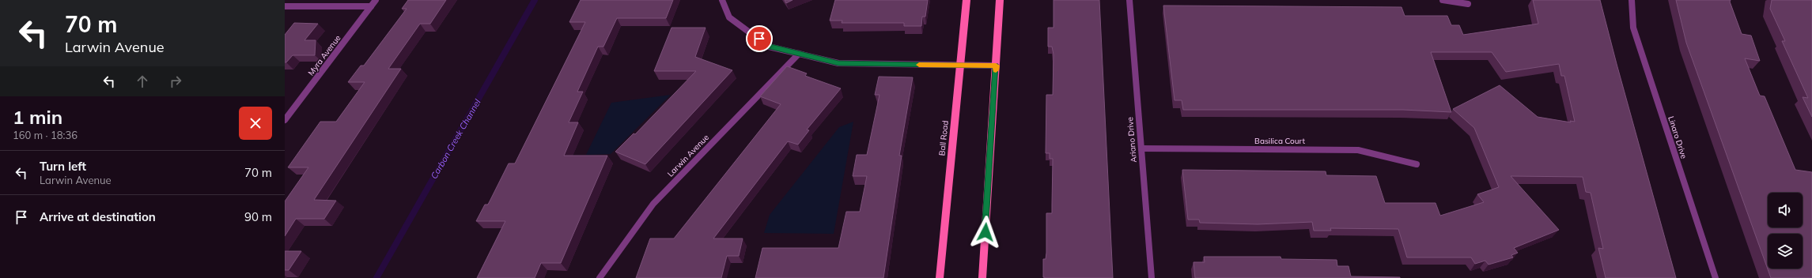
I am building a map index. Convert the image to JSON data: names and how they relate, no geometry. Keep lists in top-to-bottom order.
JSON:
{
  "streets": {
    "main road": ["Ball Road"],
    "street": [
      "Myra Avenue",
      "Linaro Drive",
      "Ariano Drive",
      "Basilica Court",
      "Larwin Avenue"
    ]
  },
  "crossings": [
    ["Ariano Drive", "Basilica Court"]
  ],
  "water": ["Carbon Creek Channel"],
  "page": {
    "turn": ["70 m", "Larwin Avenue"],
    "heading": ["1 min", "160 m · 18:36"],
    "list": [
      {
        "name": "Turn left",
        "note": "Larwin Avenue",
        "value": "70 m"
      },
      {
        "name": "Arrive at destination",
        "value": "90 m"
      }
    ]
  }
}
